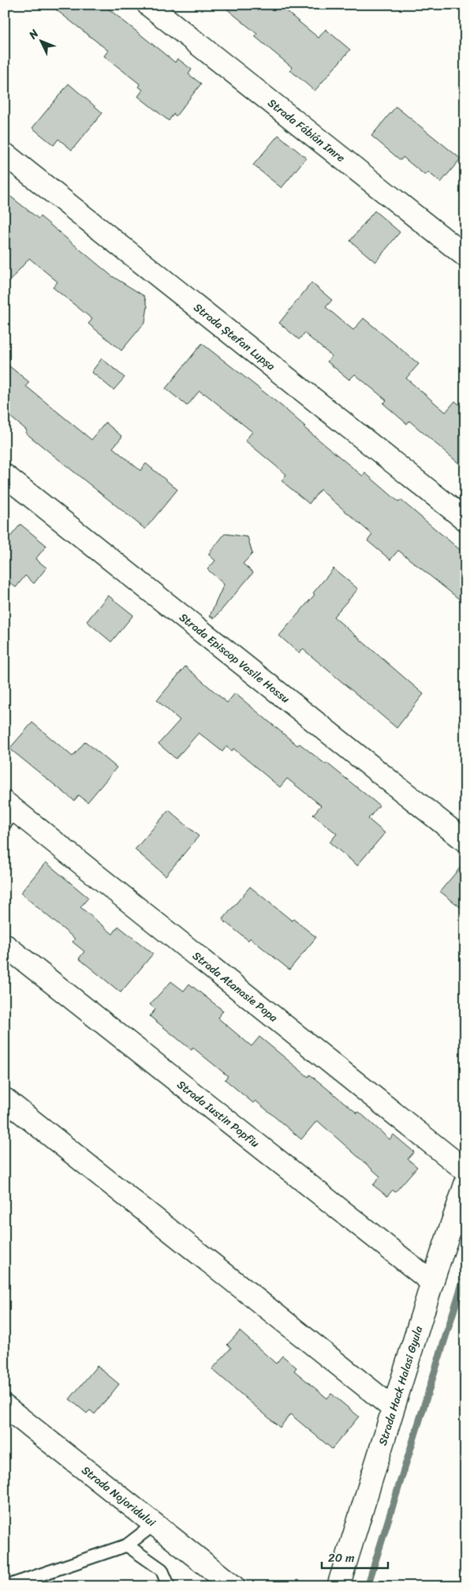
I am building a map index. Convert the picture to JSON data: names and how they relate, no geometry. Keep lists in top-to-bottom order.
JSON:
{
  "streets": {
    "street": [
      "Strada Fábián Imre",
      "Strada Ștefan Lupșa",
      "Strada Episcop Vasile Hossu",
      "Strada Atanasie Popa",
      "Strada Iustin Popfiu",
      "Strada Hack Halasi Gyula",
      "Strada Nojoridului"
    ]
  },
  "crossings": [
    ["Strada Iustin Popfiu", "Strada Hack Halasi Gyula"]
  ],
  "scale_bar": "20 m",
  "north": "top left"
}
